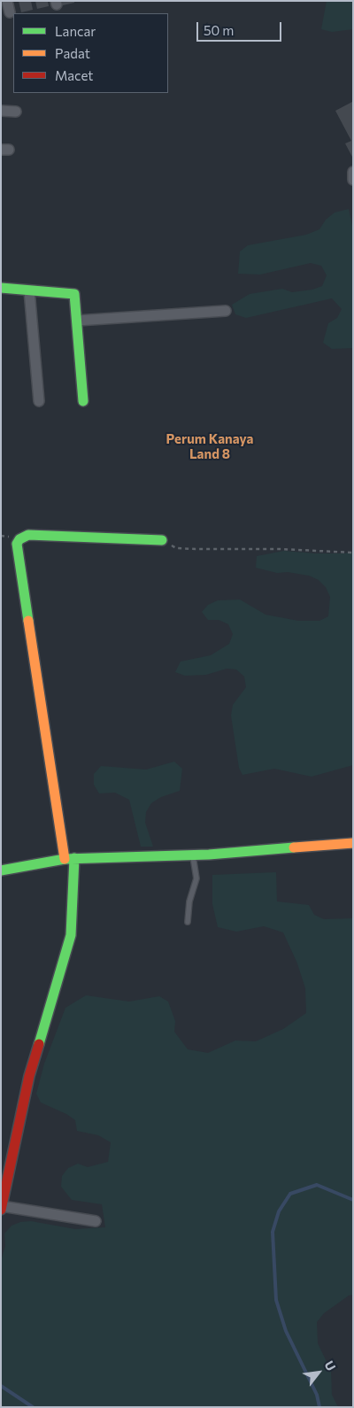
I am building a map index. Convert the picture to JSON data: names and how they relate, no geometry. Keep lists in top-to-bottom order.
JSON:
{
  "districts": ["Perum Kanaya Land 8"],
  "legend": ["Lancar", "Padat", "Macet"],
  "scale_bar": "50 m",
  "north": "top right"
}
